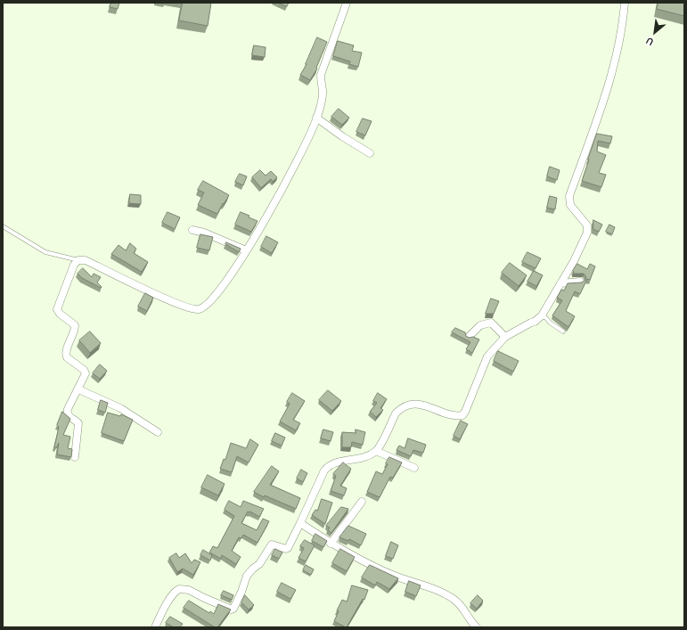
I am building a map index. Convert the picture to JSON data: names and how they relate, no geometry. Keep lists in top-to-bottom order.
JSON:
{
  "north": "bottom left"
}
